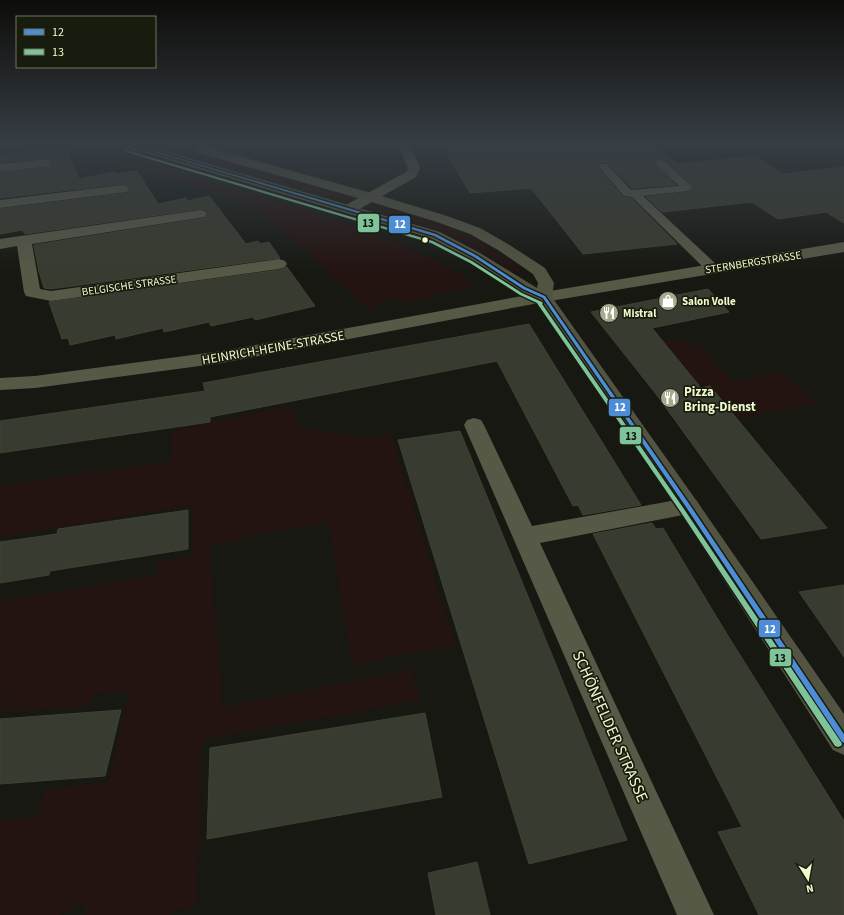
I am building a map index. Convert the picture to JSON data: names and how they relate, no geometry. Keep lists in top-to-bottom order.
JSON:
{
  "streets": {
    "street": [
      "STERNBERGSTRASSE",
      "BELGISCHE STRASSE",
      "HEINRICH-HEINE-STRASSE",
      "SCHÖNFELDER STRASSE"
    ]
  },
  "crossings": [
    ["STERNBERGSTRASSE", "HEINRICH-HEINE-STRASSE"]
  ],
  "places": {
    "shop": ["Salon Volle"],
    "restaurant": ["Mistral", "Pizza Bring-Dienst"]
  },
  "lines": ["transit line 12", "transit line 13"],
  "legend": ["12", "13"],
  "north": "bottom"
}
